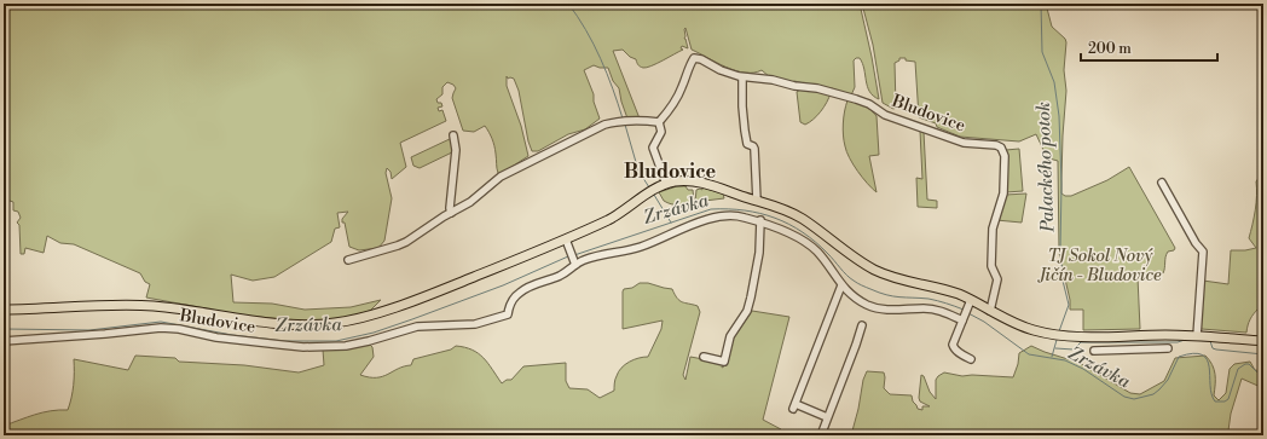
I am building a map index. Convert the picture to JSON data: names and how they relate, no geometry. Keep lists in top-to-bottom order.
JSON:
{
  "streets": {
    "street": ["Bludovice"]
  },
  "districts": ["Bludovice"],
  "water": ["Palackého potok", "Zrzávka"],
  "parks": ["TJ Sokol Nový Jičín - Bludovice"],
  "scale_bar": "200 m"
}
